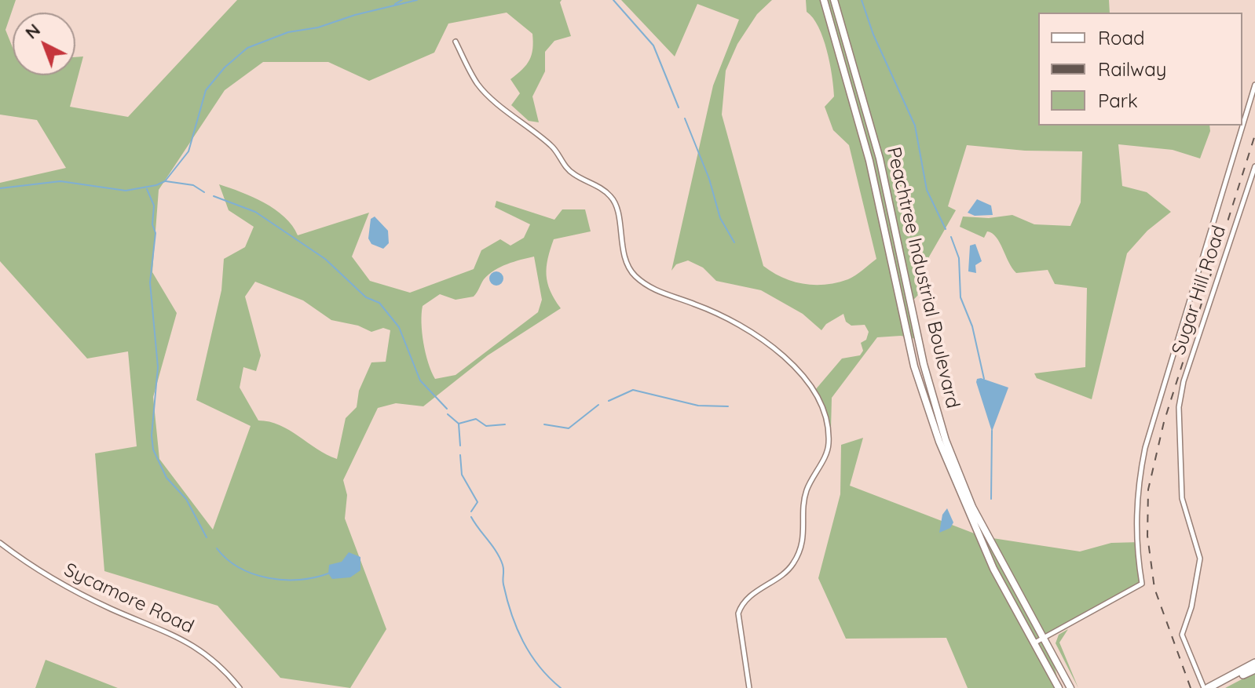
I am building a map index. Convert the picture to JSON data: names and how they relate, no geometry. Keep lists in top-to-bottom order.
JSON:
{
  "streets": {
    "main road": ["Peachtree Industrial Boulevard"],
    "street": ["Sugar Hill Road", "Sycamore Road"]
  },
  "legend": ["Road", "Railway", "Park"],
  "north": "top left"
}
